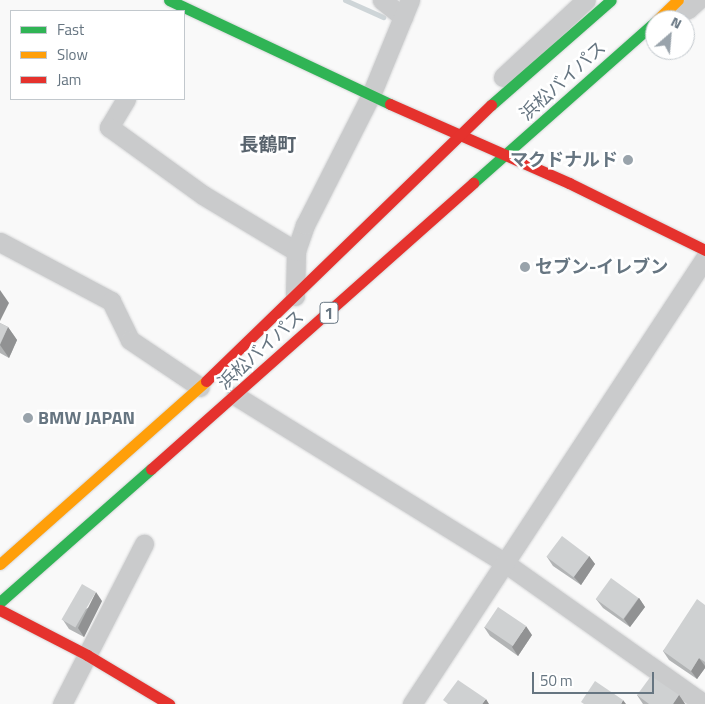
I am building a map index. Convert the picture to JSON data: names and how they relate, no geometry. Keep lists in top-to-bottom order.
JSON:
{
  "streets": {
    "main road": ["浜松バイパス", "1"]
  },
  "districts": ["長鶴町"],
  "places": ["マクドナルド", "セブン-イレブン", "BMW JAPAN"],
  "legend": ["Fast", "Slow", "Jam"],
  "scale_bar": "50 m",
  "north": "top right"
}
